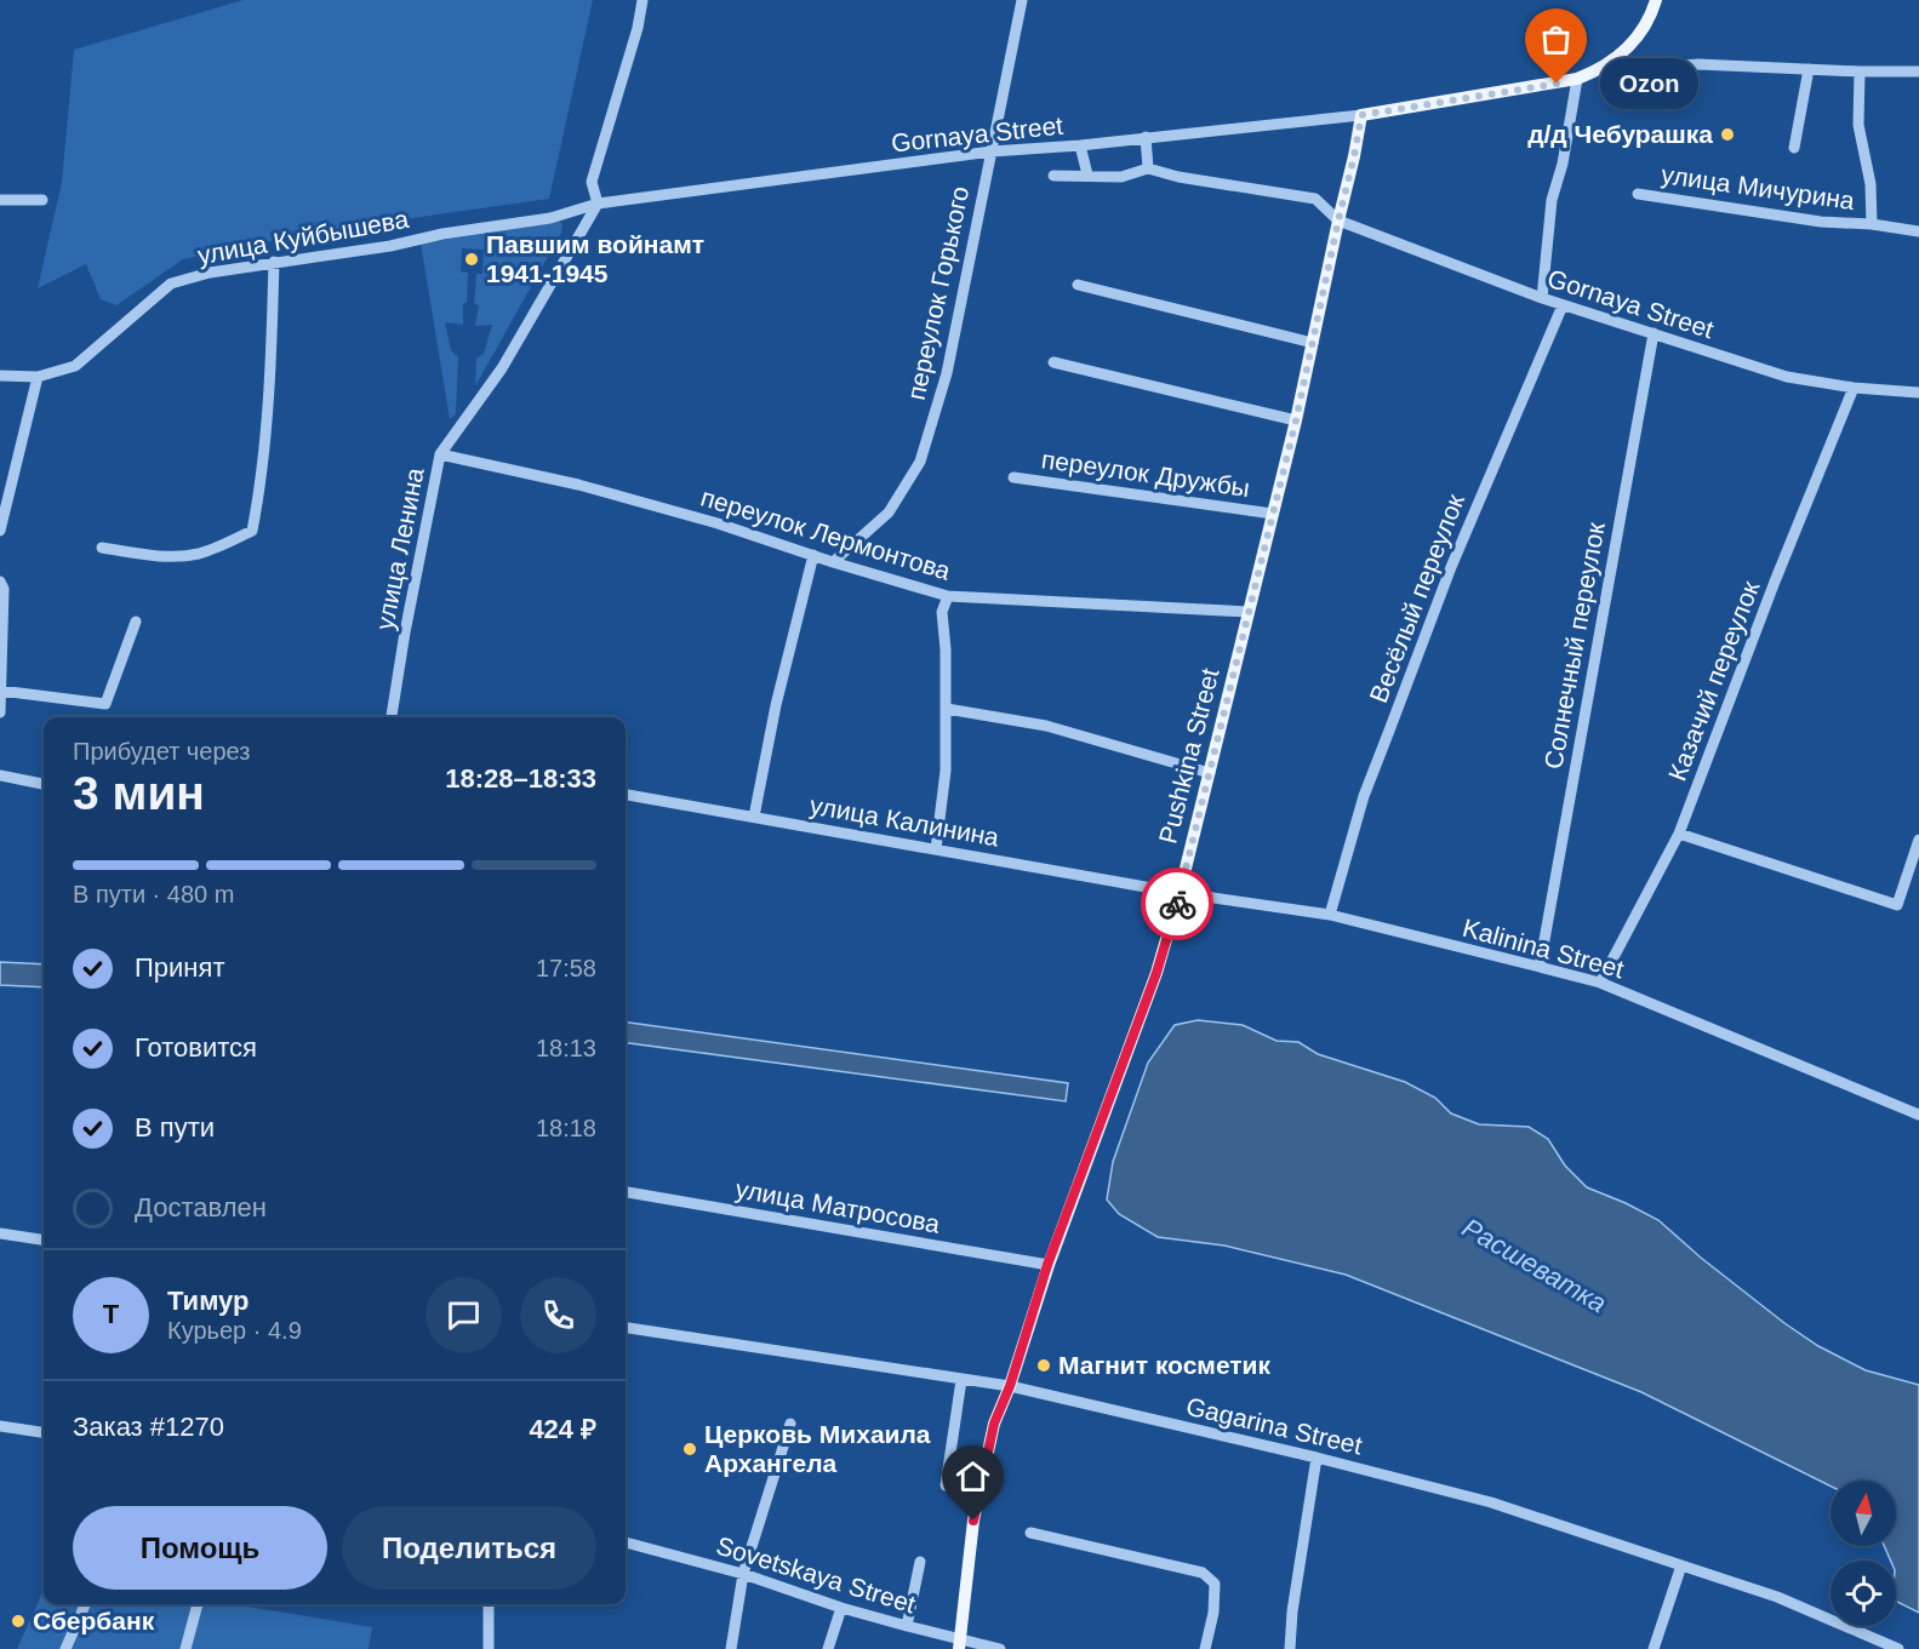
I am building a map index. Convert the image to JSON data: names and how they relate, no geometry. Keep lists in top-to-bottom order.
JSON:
{
  "streets": {
    "main road": ["Pushkina Street"],
    "street": [
      "Gornaya Street",
      "улица Мичурина",
      "улица Куйбышева",
      "переулок Горького",
      "переулок Дружбы",
      "переулок Лермонтова",
      "улица Ленина",
      "Весёлый переулок",
      "Солнечный переулок",
      "Казачий переулок",
      "улица Калинина",
      "Kalinina Street",
      "улица Матросова",
      "Gagarina Street",
      "Sovetskaya Street"
    ]
  },
  "crossings": [
    ["Gornaya Street", "улица Куйбышева"],
    ["Gornaya Street", "переулок Горького"],
    ["Gornaya Street", "улица Ленина"],
    ["Gornaya Street", "Весёлый переулок"],
    ["Gornaya Street", "Солнечный переулок"],
    ["Gornaya Street", "Казачий переулок"],
    ["Gornaya Street", "Pushkina Street"],
    ["улица Куйбышева", "улица Ленина"],
    ["переулок Горького", "переулок Лермонтова"],
    ["переулок Дружбы", "Pushkina Street"],
    ["переулок Лермонтова", "улица Ленина"],
    ["переулок Лермонтова", "Pushkina Street"],
    ["Весёлый переулок", "Kalinina Street"],
    ["Солнечный переулок", "Kalinina Street"],
    ["Казачий переулок", "Kalinina Street"],
    ["Pushkina Street", "улица Калинина"],
    ["Pushkina Street", "Kalinina Street"],
    ["Pushkina Street", "улица Матросова"],
    ["Pushkina Street", "Gagarina Street"],
    ["Pushkina Street", "Sovetskaya Street"],
    ["улица Калинина", "Kalinina Street"]
  ],
  "water": ["Расшеватка"],
  "places": [
    "Ozon",
    "д/д Чебурашка",
    "Павшим войнамт 1941-1945",
    "Магнит косметик",
    "Церковь Михаила Архангела",
    "Сбербанк"
  ],
  "north": "top",
  "page": {
    "bubble": "Ozon",
    "heading": ["3 мин", "Прибудет через", "18:28–18:33"],
    "panel": [
      "Тимур",
      "Курьер · 4.9",
      "Заказ #1270",
      "424 ₽"
    ],
    "bar": "В пути · 480 m",
    "list": [
      ["Принят", "17:58"],
      ["Готовится", "18:13"],
      ["В пути", "18:18"],
      "Доставлен"
    ],
    "round": "Т",
    "buttons": ["Помощь", "Поделиться"]
  }
}
